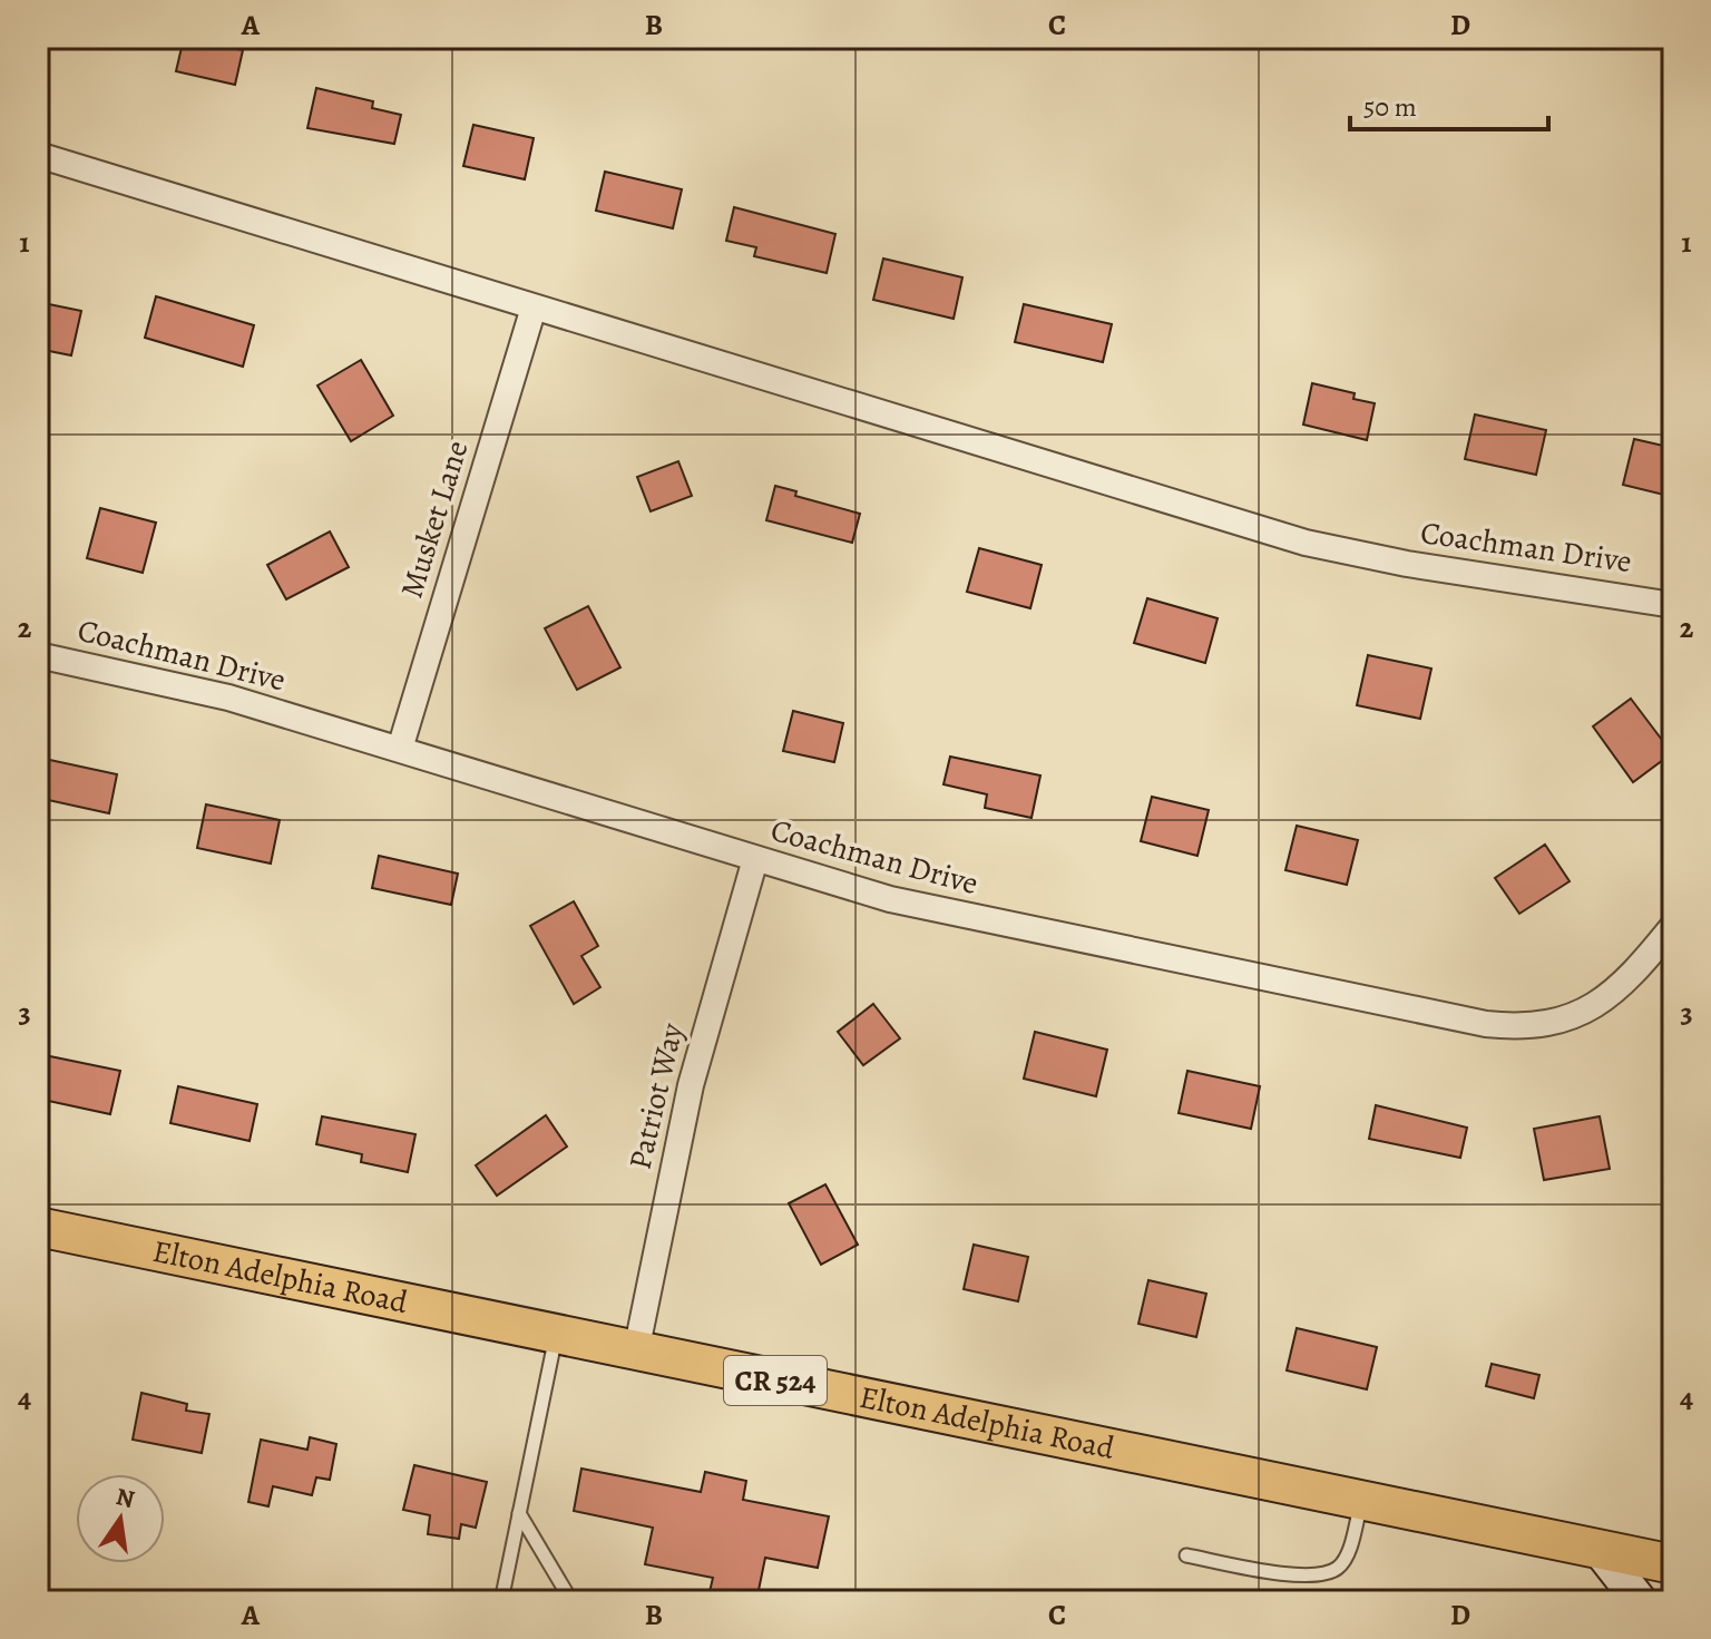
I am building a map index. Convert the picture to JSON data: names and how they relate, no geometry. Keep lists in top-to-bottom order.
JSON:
{
  "streets": {
    "main road": ["Elton Adelphia Road", "CR 524"],
    "street": ["Musket Lane", "Coachman Drive", "Patriot Way"]
  },
  "crossings": [
    ["Musket Lane", "Coachman Drive"],
    ["Coachman Drive", "Patriot Way"],
    ["Patriot Way", "Elton Adelphia Road"]
  ],
  "scale_bar": "50 m",
  "north": "top",
  "grid": {
    "columns": [
      "A",
      "B",
      "C",
      "D"
    ],
    "rows": [
      "1",
      "2",
      "3",
      "4"
    ]
  }
}
